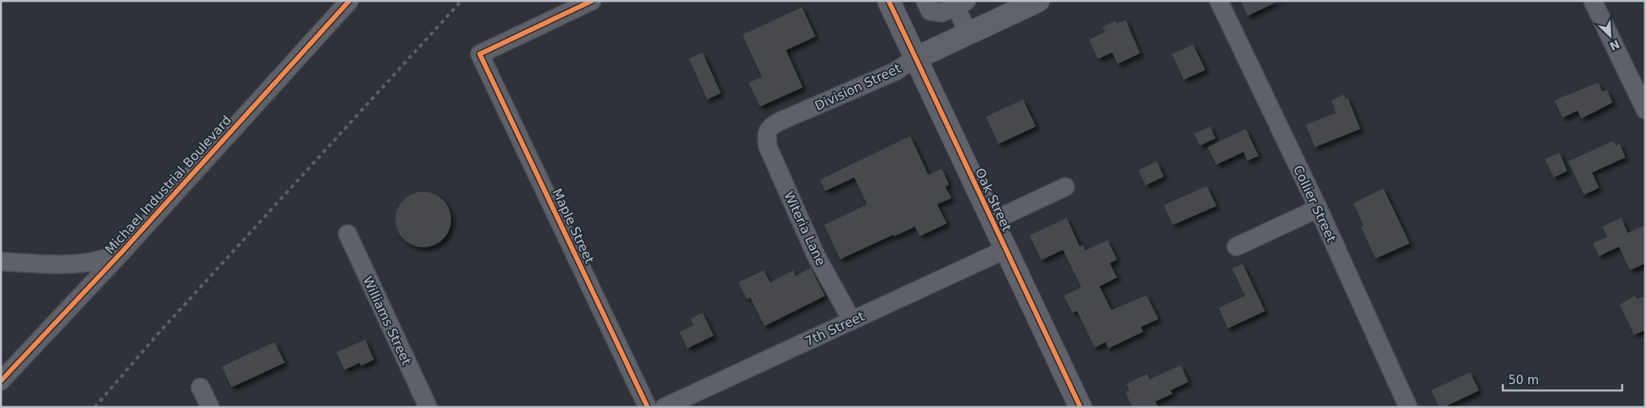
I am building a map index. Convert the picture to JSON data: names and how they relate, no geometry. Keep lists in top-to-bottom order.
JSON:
{
  "streets": {
    "main road": ["Division Street", "Oak Street"],
    "street": [
      "Michael Industrial Boulevard",
      "Collier Street",
      "Maple Street",
      "Witeria Lane",
      "Williams Street",
      "7th Street"
    ]
  },
  "crossings": [
    ["Division Street", "Oak Street"],
    ["Division Street", "Witeria Lane"],
    ["Oak Street", "7th Street"],
    ["Witeria Lane", "7th Street"]
  ],
  "scale_bar": "50 m",
  "north": "bottom right"
}
